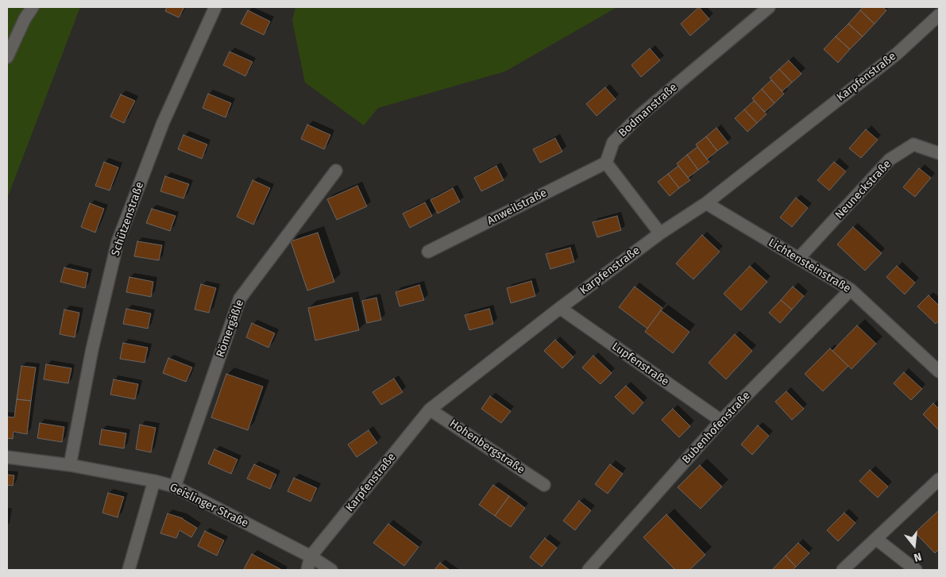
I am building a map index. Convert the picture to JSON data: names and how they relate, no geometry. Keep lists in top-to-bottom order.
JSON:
{
  "streets": {
    "street": [
      "Karpfenstraße",
      "Bodmanstraße",
      "Neuneckstraße",
      "Anweilstraße",
      "Schützenstraße",
      "Lichtensteinstraße",
      "Römergäßle",
      "Lupfenstraße",
      "Bubenhofenstraße",
      "Hohenbergstraße",
      "Geislinger Straße"
    ]
  },
  "crossings": [
    ["Karpfenstraße", "Lichtensteinstraße"],
    ["Karpfenstraße", "Lupfenstraße"],
    ["Karpfenstraße", "Hohenbergstraße"],
    ["Karpfenstraße", "Geislinger Straße"],
    ["Bodmanstraße", "Anweilstraße"],
    ["Neuneckstraße", "Lichtensteinstraße"],
    ["Schützenstraße", "Geislinger Straße"],
    ["Lichtensteinstraße", "Bubenhofenstraße"],
    ["Römergäßle", "Geislinger Straße"],
    ["Lupfenstraße", "Bubenhofenstraße"]
  ],
  "north": "bottom"
}
